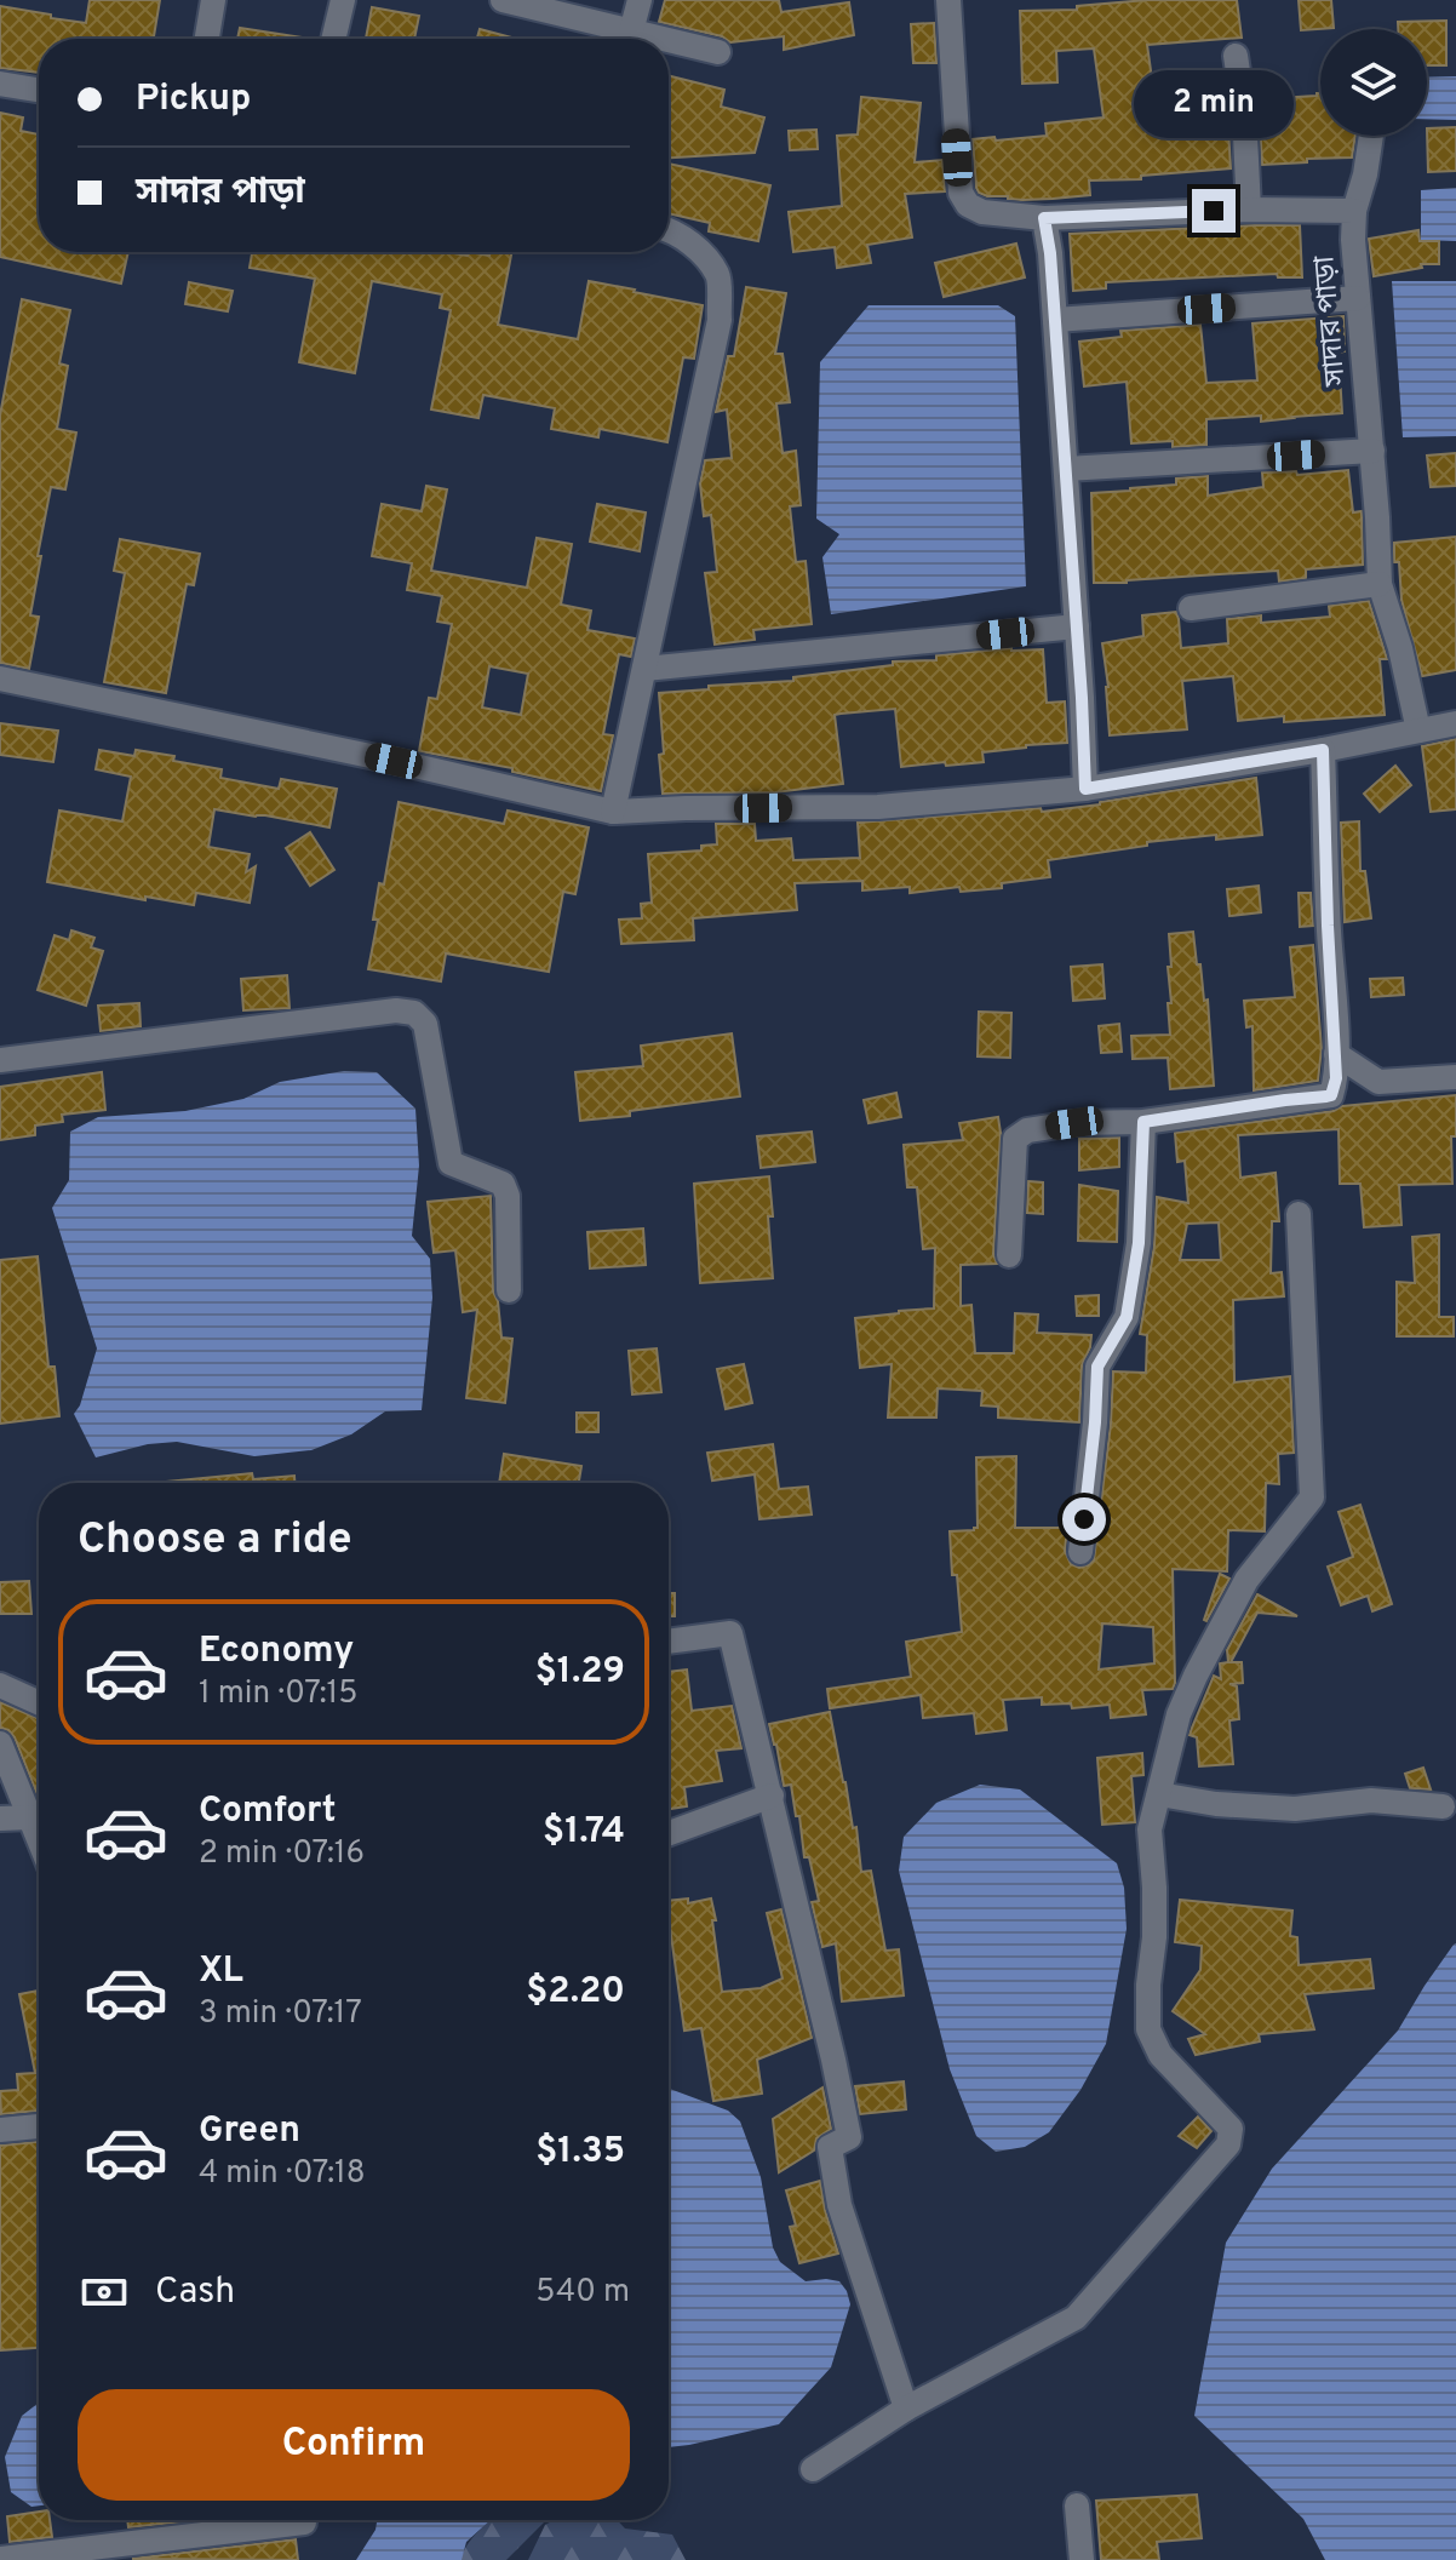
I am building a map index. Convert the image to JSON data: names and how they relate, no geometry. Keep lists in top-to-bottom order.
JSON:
{
  "streets": {
    "street": ["সাদার পাড়া"]
  },
  "page": {
    "banner": ["Pickup", "সাদার পাড়া"],
    "bubble": "2 min",
    "heading": "Choose a ride",
    "list": [
      {
        "name": "Economy",
        "note": "1 min · 07:15",
        "value": "$1.29"
      },
      {
        "name": "Comfort",
        "note": "2 min · 07:16",
        "value": "$1.74"
      },
      {
        "name": "XL",
        "note": "3 min · 07:17",
        "value": "$2.20"
      },
      {
        "name": "Green",
        "note": "4 min · 07:18",
        "value": "$1.35"
      }
    ],
    "pay": ["Cash", "540 m"],
    "buttons": "Confirm"
  }
}
